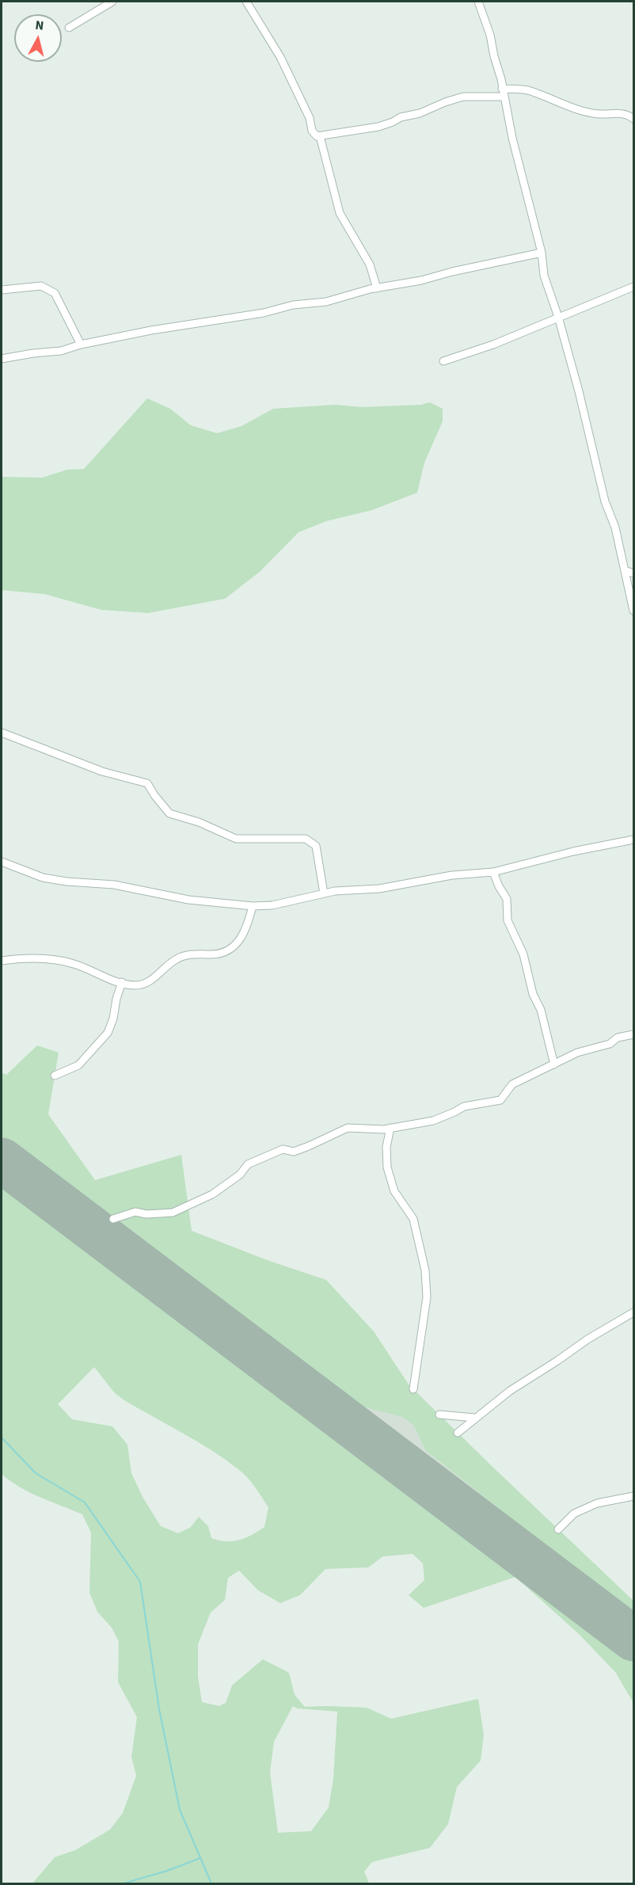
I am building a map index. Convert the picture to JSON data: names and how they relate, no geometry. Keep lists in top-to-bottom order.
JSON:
{
  "north": "top"
}
